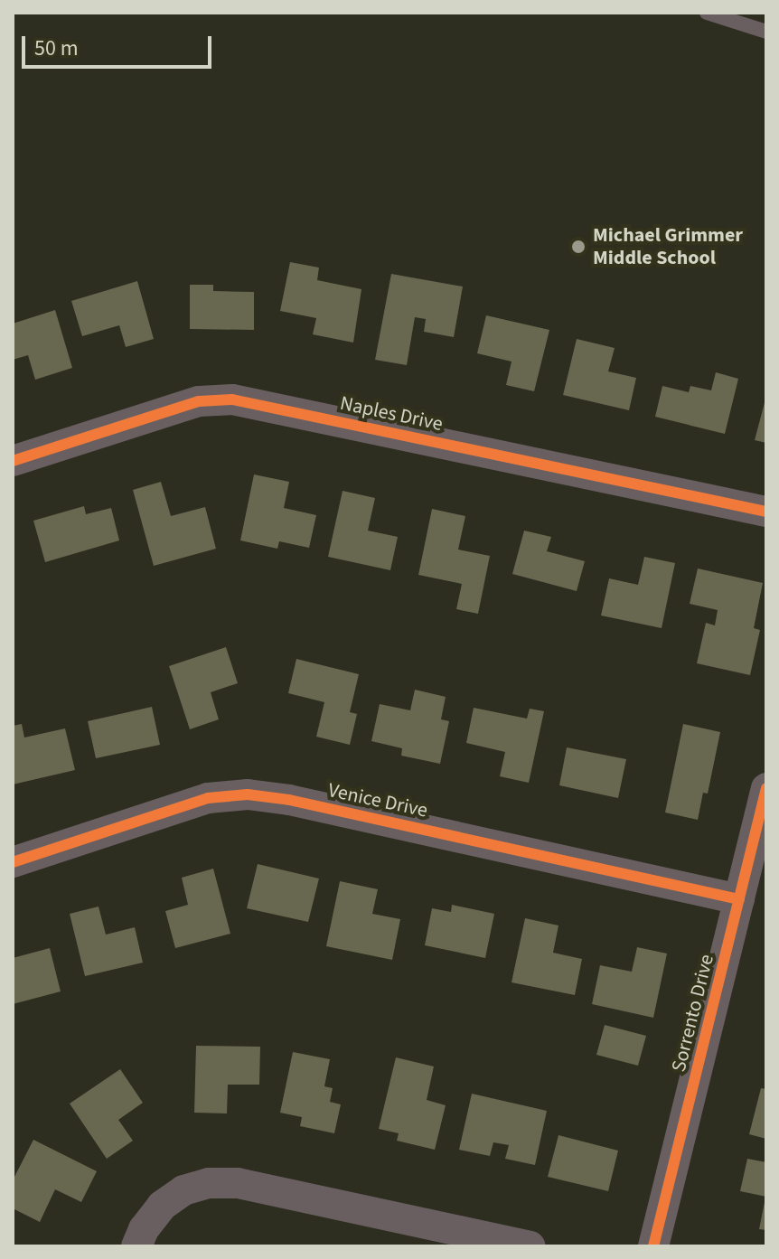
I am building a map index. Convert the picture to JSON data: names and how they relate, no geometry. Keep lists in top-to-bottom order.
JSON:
{
  "streets": {
    "street": ["Naples Drive", "Venice Drive", "Sorrento Drive"]
  },
  "crossings": [
    ["Venice Drive", "Sorrento Drive"]
  ],
  "places": ["Michael Grimmer Middle School"],
  "scale_bar": "50 m"
}
